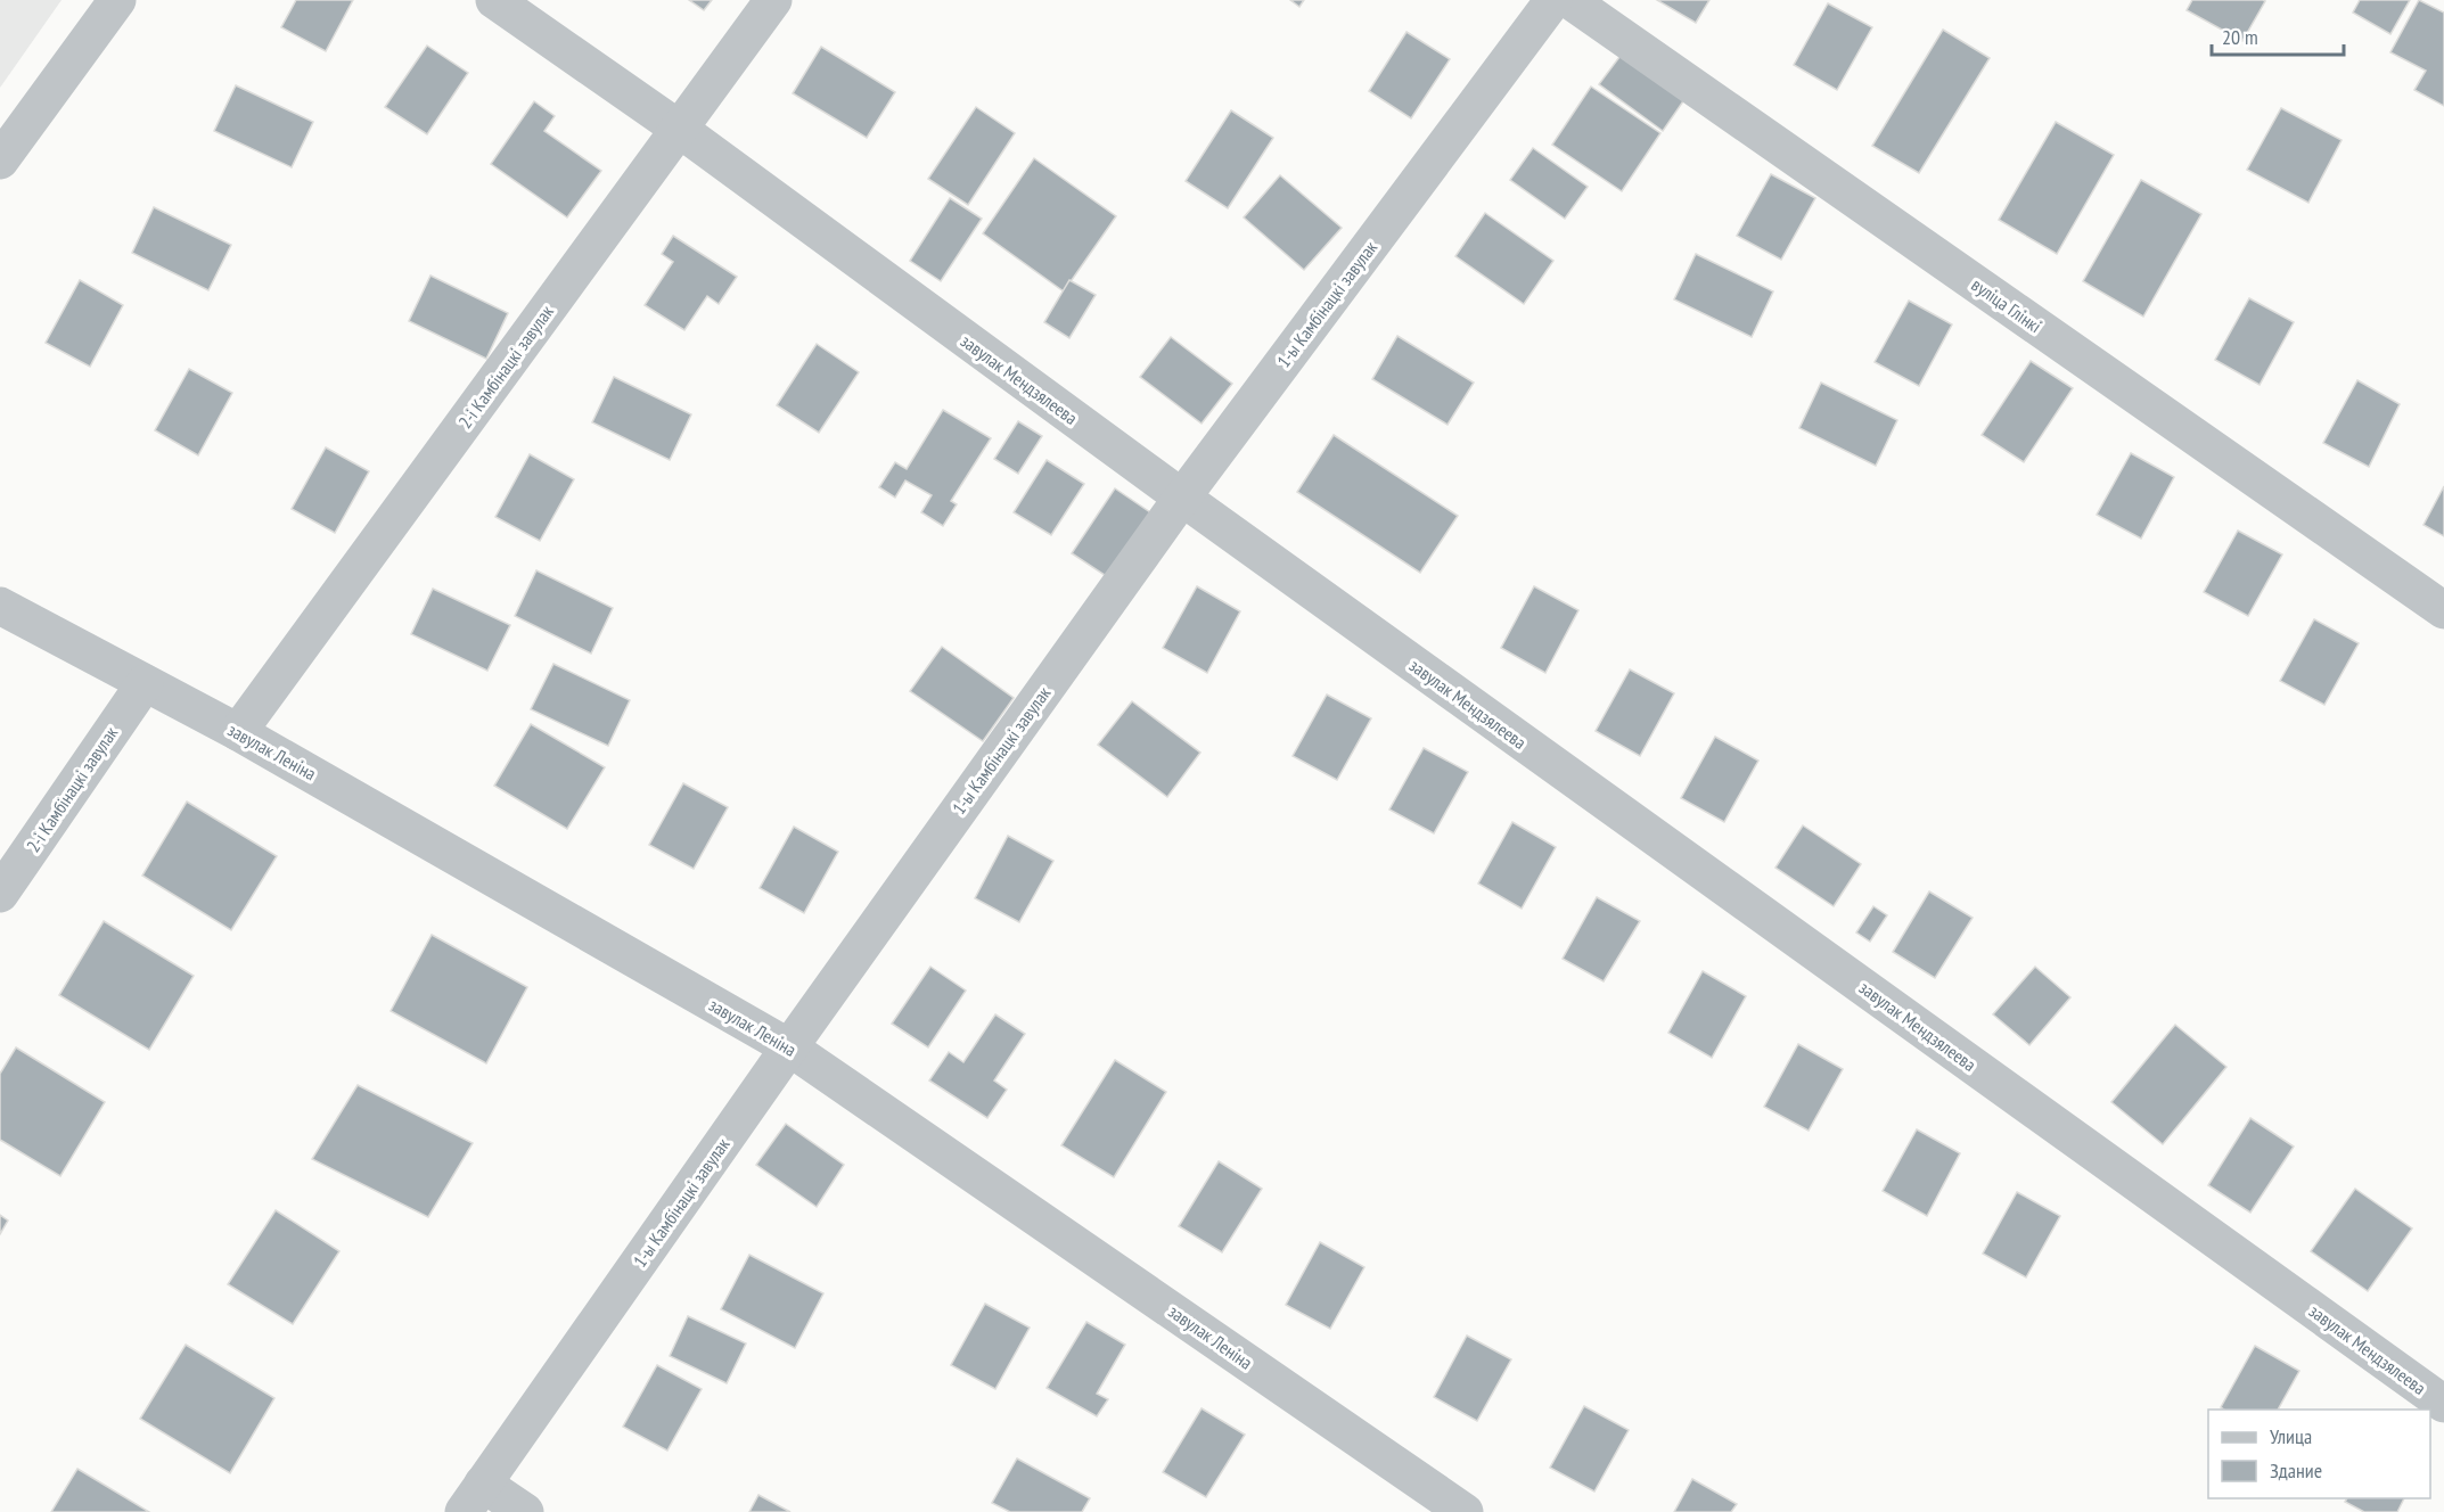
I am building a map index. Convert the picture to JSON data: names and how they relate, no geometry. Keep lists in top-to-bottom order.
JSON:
{
  "streets": {
    "street": [
      "1-ы Камбінацкі завулак",
      "вуліца Глінкі",
      "2-і Камбінацкі завулак",
      "завулак Мендзялеева",
      "завулак Леніна"
    ]
  },
  "crossings": [
    ["1-ы Камбінацкі завулак", "завулак Мендзялеева"],
    ["1-ы Камбінацкі завулак", "завулак Леніна"],
    ["2-і Камбінацкі завулак", "завулак Мендзялеева"],
    ["2-і Камбінацкі завулак", "завулак Леніна"]
  ],
  "legend": ["Улица", "Здание"],
  "scale_bar": "20 m"
}
